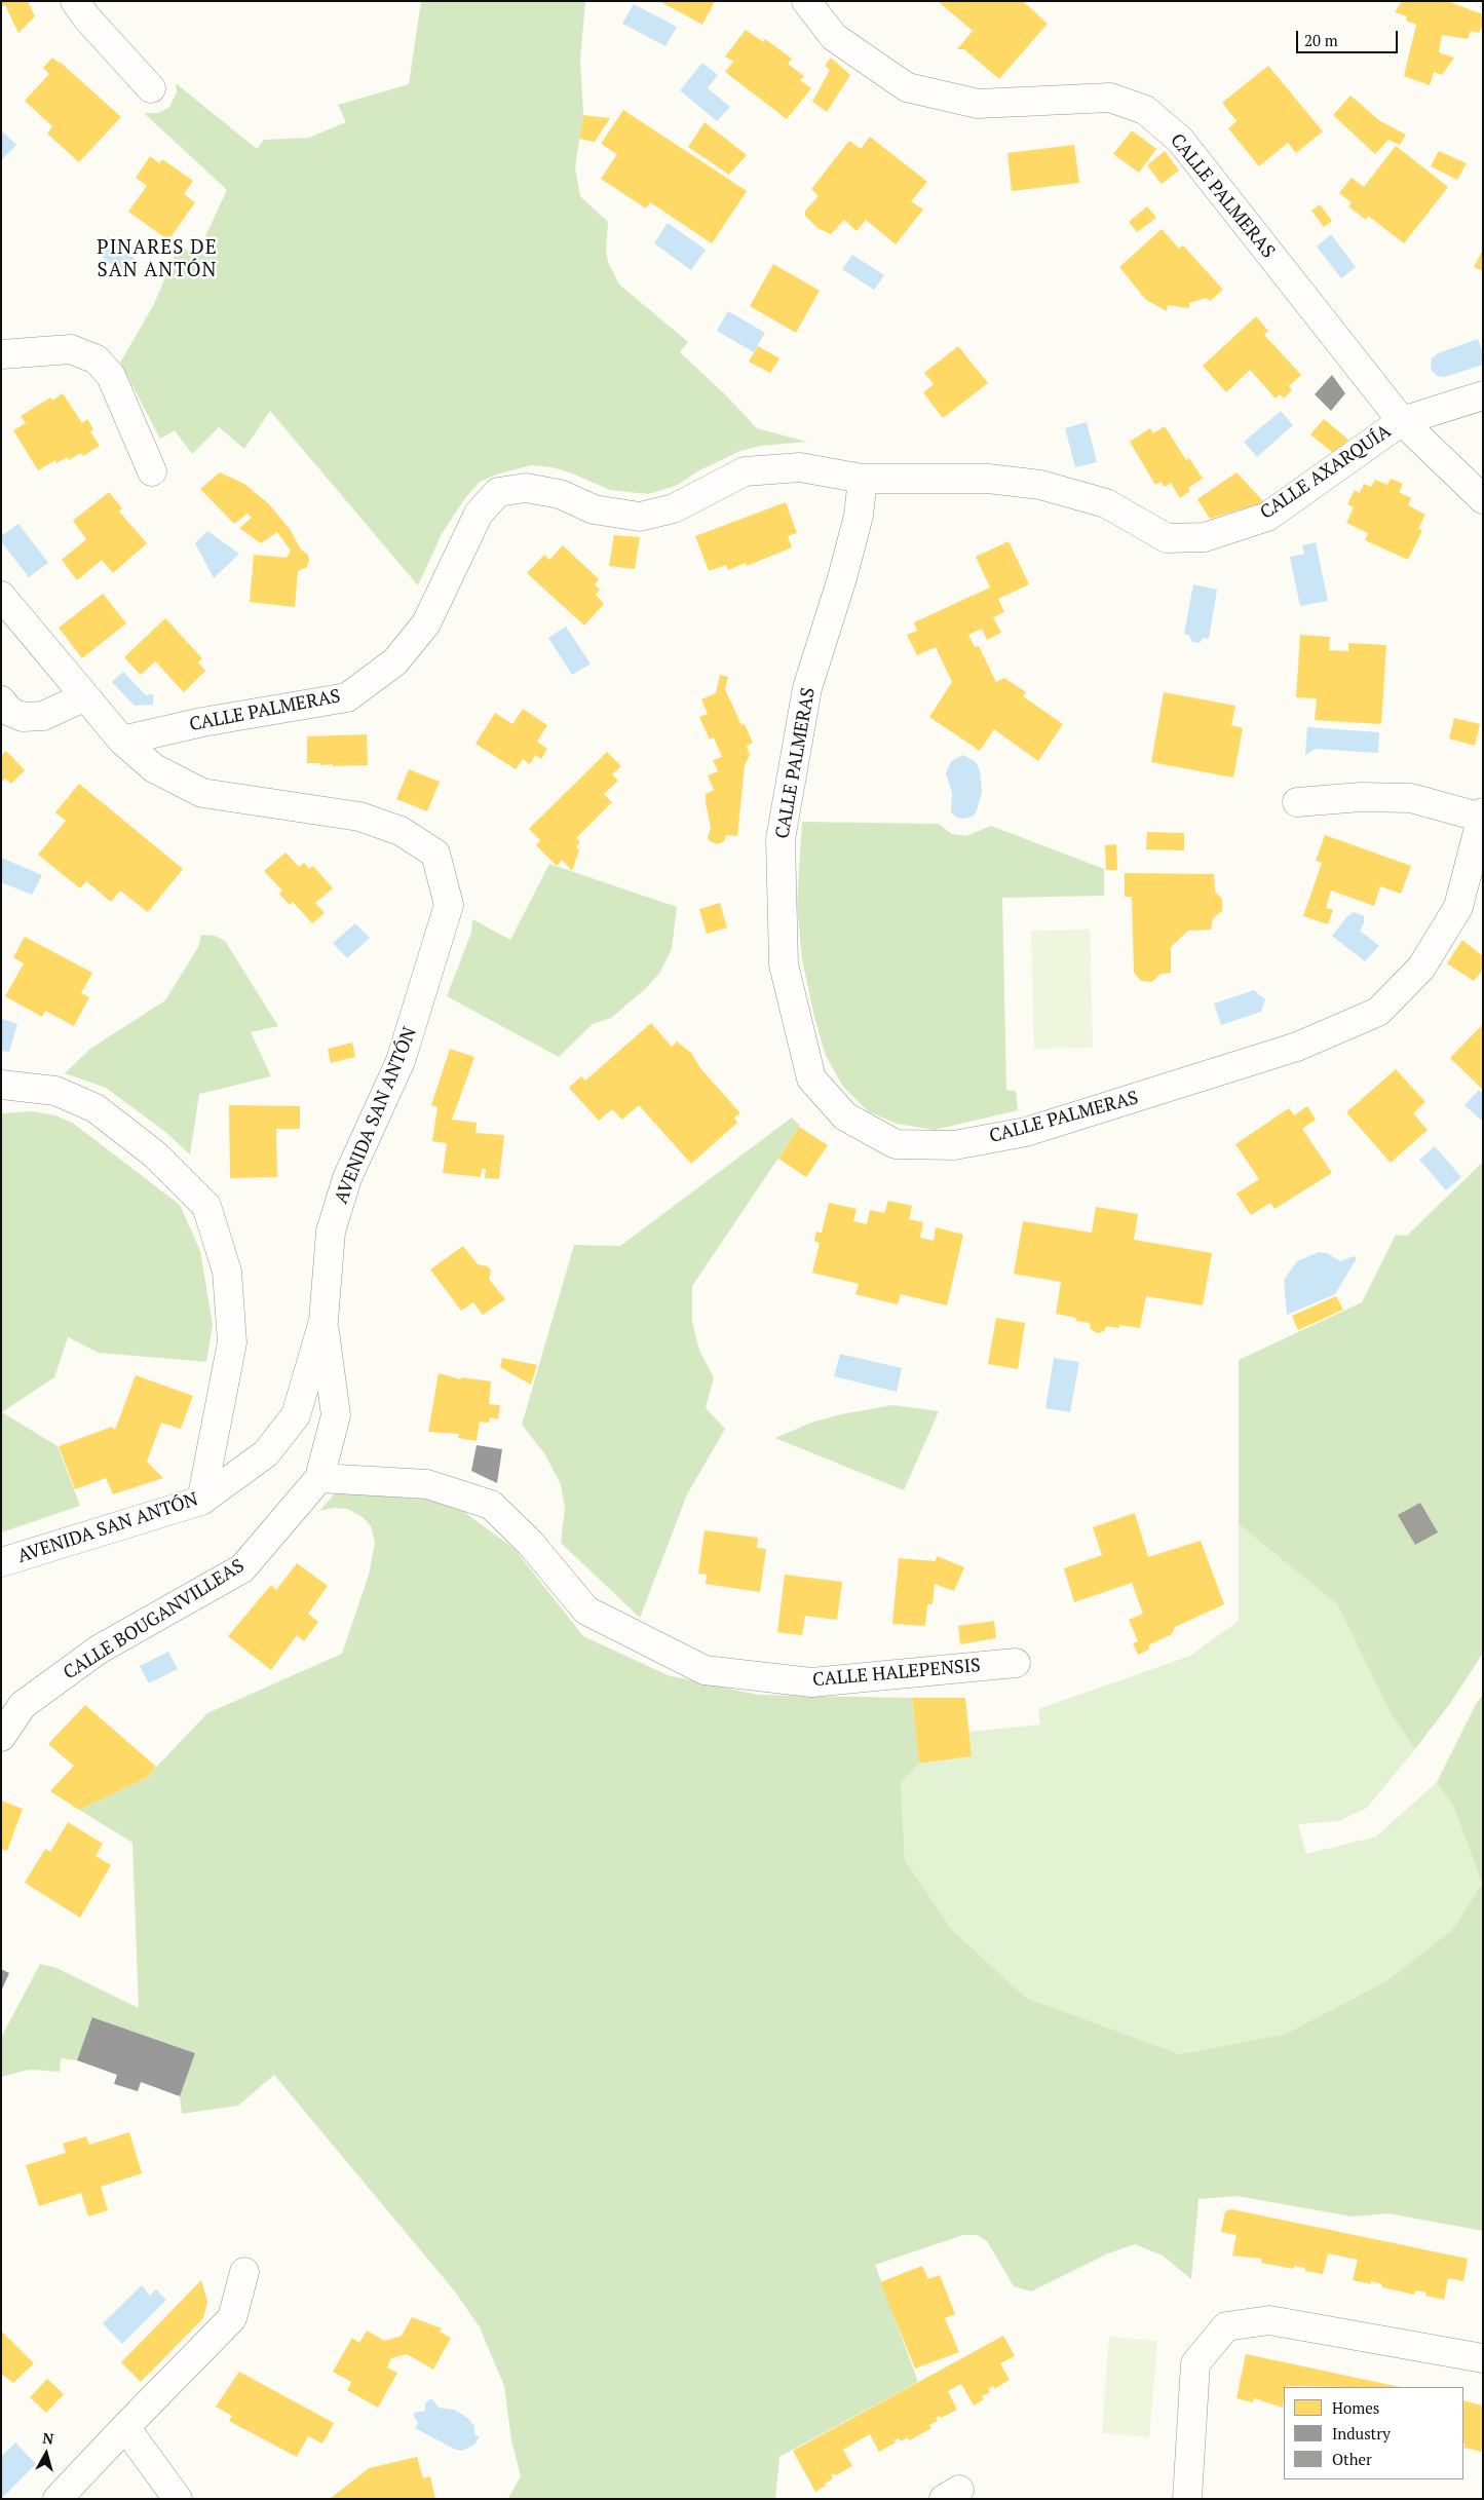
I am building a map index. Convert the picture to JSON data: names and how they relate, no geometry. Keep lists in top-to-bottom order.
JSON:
{
  "streets": {
    "street": [
      "CALLE PALMERAS",
      "CALLE AXARQUÍA",
      "AVENIDA SAN ANTÓN",
      "CALLE BOUGANVILLEAS",
      "CALLE HALEPENSIS"
    ]
  },
  "crossings": [
    ["CALLE PALMERAS", "CALLE AXARQUÍA"],
    ["CALLE PALMERAS", "AVENIDA SAN ANTÓN"],
    ["AVENIDA SAN ANTÓN", "CALLE BOUGANVILLEAS"],
    ["CALLE BOUGANVILLEAS", "CALLE HALEPENSIS"]
  ],
  "districts": ["PINARES DE SAN ANTÓN"],
  "legend": ["Homes", "Industry", "Other"],
  "scale_bar": "20 m",
  "north": "top"
}
